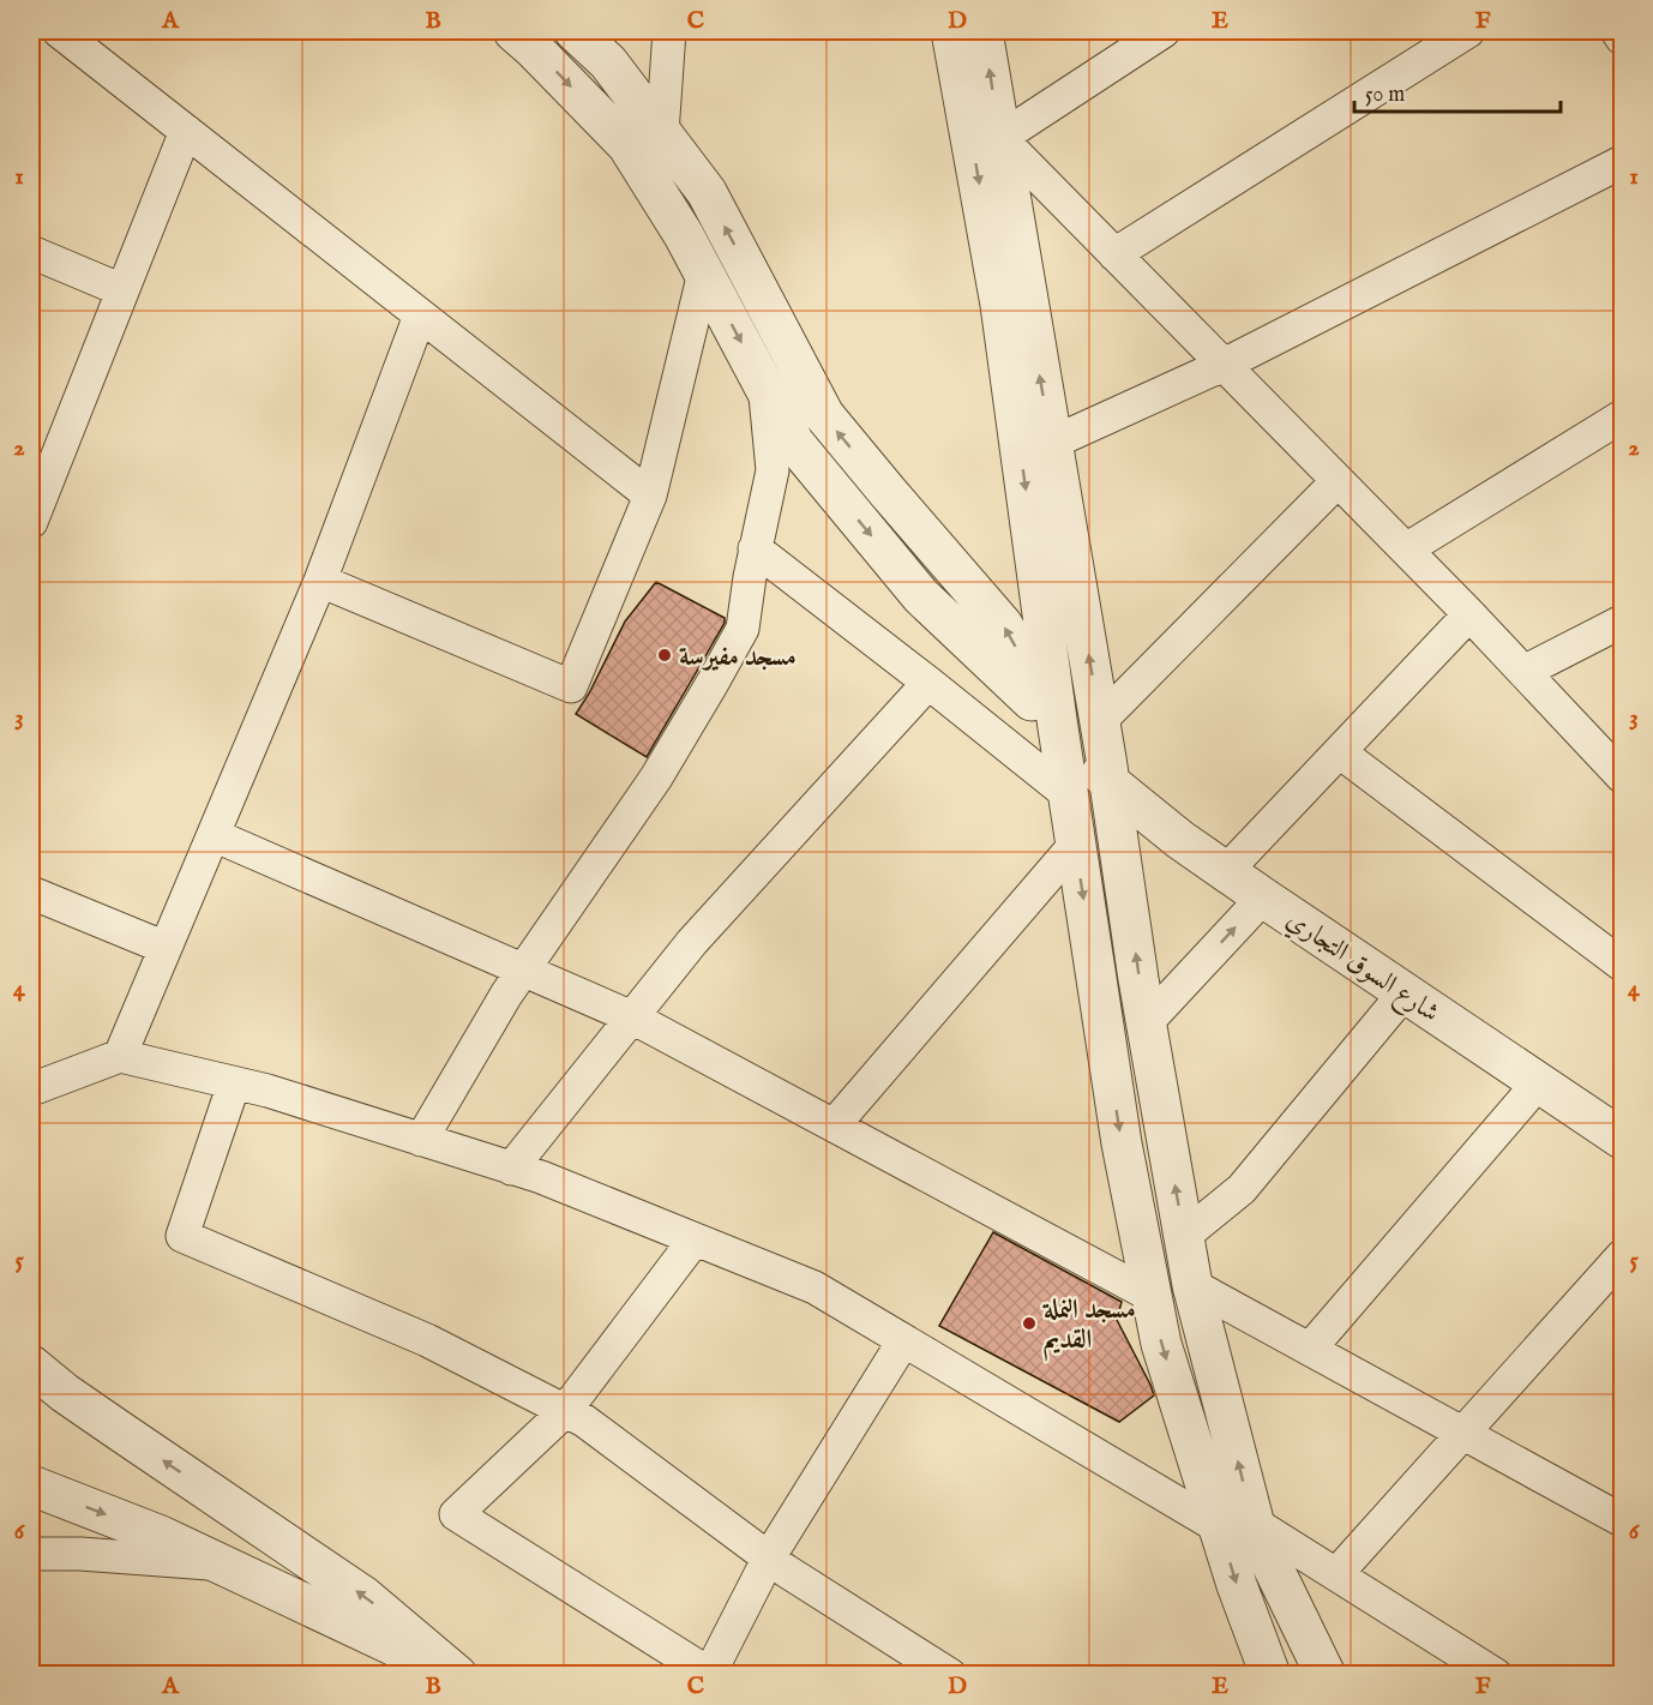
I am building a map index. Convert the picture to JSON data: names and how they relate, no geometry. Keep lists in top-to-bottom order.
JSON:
{
  "streets": {
    "street": ["شارع السوق التجاري"]
  },
  "places": ["مسجد مفيرسة", "مسجد النملة القديم"],
  "scale_bar": "50 m",
  "grid": {
    "columns": [
      "A",
      "B",
      "C",
      "D",
      "E",
      "F"
    ],
    "rows": [
      "1",
      "2",
      "3",
      "4",
      "5",
      "6"
    ]
  }
}
